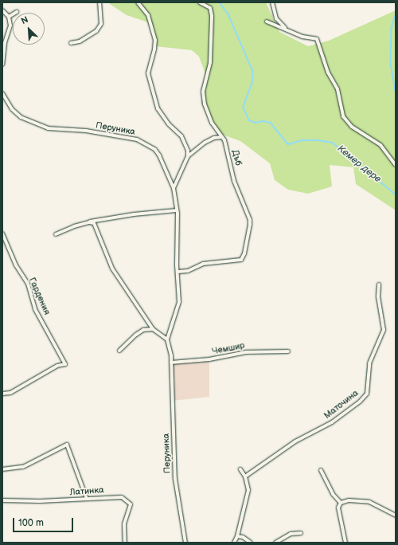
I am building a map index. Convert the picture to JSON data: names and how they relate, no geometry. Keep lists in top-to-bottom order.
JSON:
{
  "streets": {
    "street": [
      "Перуника",
      "Дъб",
      "Гардения",
      "Чемшир",
      "Маточина",
      "Латинка"
    ]
  },
  "crossings": [
    ["Перуника", "Дъб"],
    ["Перуника", "Чемшир"]
  ],
  "water": ["Кемер дере"],
  "scale_bar": "100 m",
  "north": "top left"
}
